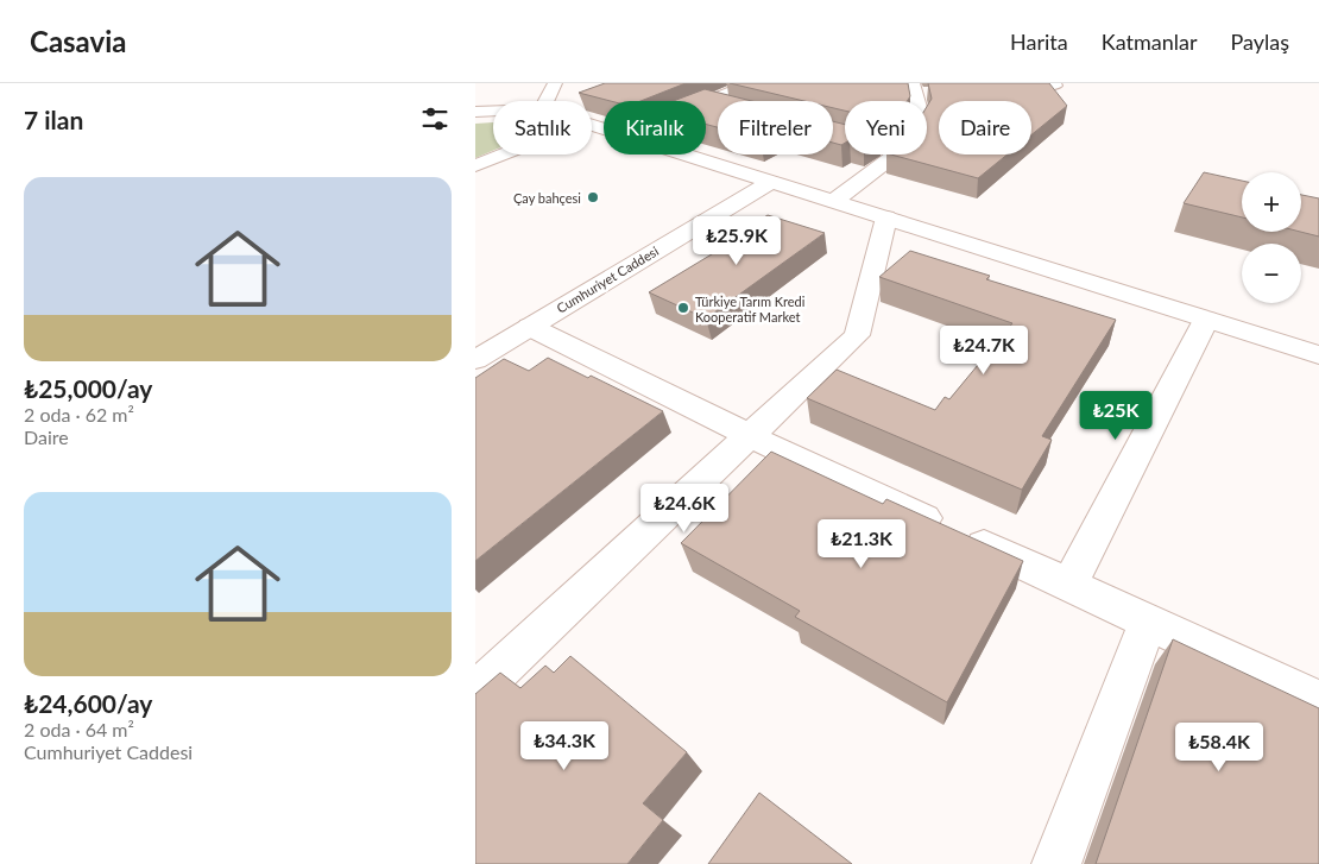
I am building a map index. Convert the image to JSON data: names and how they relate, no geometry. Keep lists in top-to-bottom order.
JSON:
{
  "streets": {
    "street": ["Cumhuriyet Caddesi"]
  },
  "places": ["Çay bahçesi", "Türkiye Tarım Kredi Kooperatif Market"],
  "page": {
    "header": "Casavia",
    "nav": ["Harita", "Katmanlar", "Paylaş"],
    "heading": "7 ilan",
    "chip": [
      "Satılık",
      "Kiralık",
      "Filtreler",
      "Yeni",
      "Daire"
    ],
    "list": [
      {
        "name": "₺25,000/ay",
        "note": "2 oda · 62 m² · Daire"
      },
      {
        "name": "₺24,600/ay",
        "note": "2 oda · 64 m² · Cumhuriyet Caddesi"
      }
    ],
    "map_buttons": ["+", "−"],
    "price": [
      "₺25.9K",
      "₺24.7K",
      "₺25K",
      "₺24.6K",
      "₺21.3K",
      "₺34.3K",
      "₺58.4K"
    ]
  }
}
